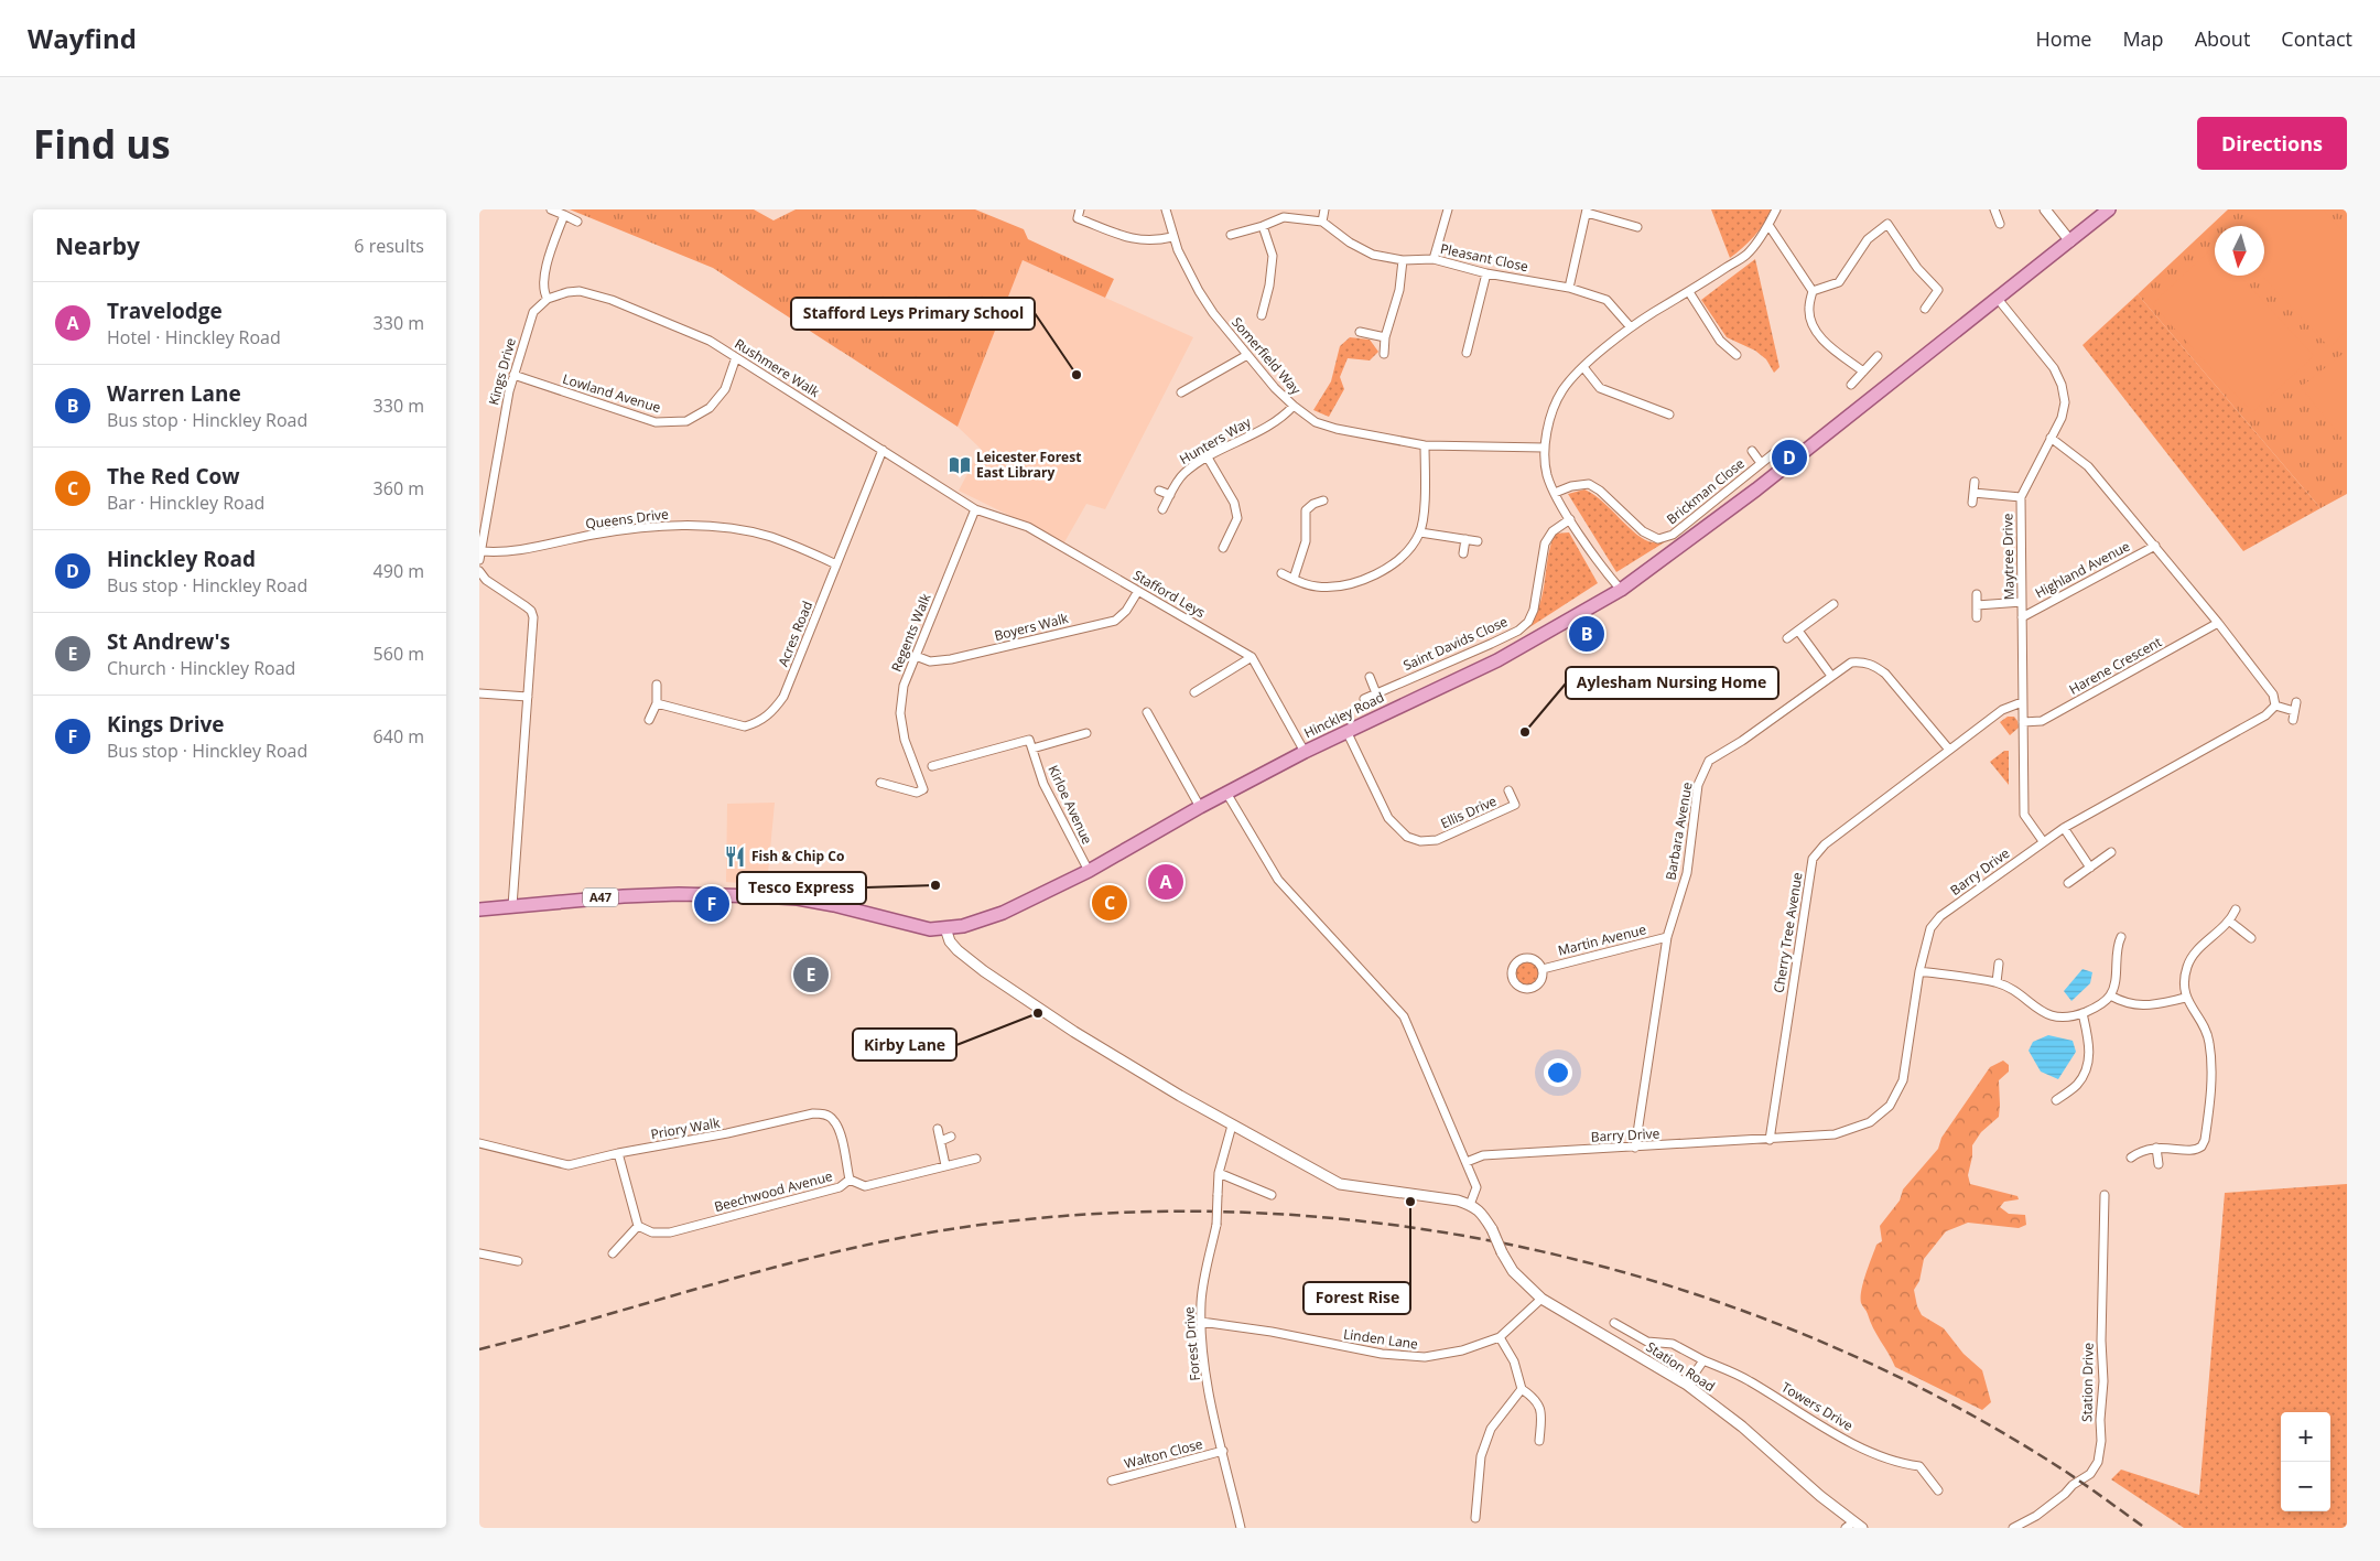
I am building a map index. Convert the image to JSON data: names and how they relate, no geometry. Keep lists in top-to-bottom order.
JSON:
{
  "streets": {
    "main road": ["Hinckley Road", "A47"],
    "street": [
      "Pleasant Close",
      "Somerfield Way",
      "Rushmere Walk",
      "Kings Drive",
      "Lowland Avenue",
      "Hunters Way",
      "Brickman Close",
      "Queens Drive",
      "Maytree Drive",
      "Highland Avenue",
      "Stafford Leys",
      "Boyers Walk",
      "Regents Walk",
      "Acres Road",
      "Saint Davids Close",
      "Harene Crescent",
      "Kirloe Avenue",
      "Ellis Drive",
      "Barbara Avenue",
      "Barry Drive",
      "Cherry Tree Avenue",
      "Martin Avenue",
      "Priory Walk",
      "Beechwood Avenue",
      "Linden Lane",
      "Forest Drive",
      "Station Road",
      "Station Drive",
      "Towers Drive",
      "Walton Close"
    ]
  },
  "crossings": [
    ["Somerfield Way", "Hunters Way"],
    ["Rushmere Walk", "Kings Drive"],
    ["Rushmere Walk", "Lowland Avenue"],
    ["Rushmere Walk", "Stafford Leys"],
    ["Rushmere Walk", "Regents Walk"],
    ["Rushmere Walk", "Acres Road"],
    ["Kings Drive", "Lowland Avenue"],
    ["Kings Drive", "Queens Drive"],
    ["Queens Drive", "Acres Road"],
    ["Maytree Drive", "Highland Avenue"],
    ["Maytree Drive", "Harene Crescent"],
    ["Maytree Drive", "Hinckley Road"],
    ["Maytree Drive", "Barry Drive"],
    ["Maytree Drive", "Cherry Tree Avenue"],
    ["Stafford Leys", "Boyers Walk"],
    ["Stafford Leys", "Regents Walk"],
    ["Boyers Walk", "Regents Walk"],
    ["Hinckley Road", "Kirloe Avenue"],
    ["Hinckley Road", "Ellis Drive"],
    ["Barbara Avenue", "Barry Drive"],
    ["Barbara Avenue", "Cherry Tree Avenue"],
    ["Barbara Avenue", "Martin Avenue"],
    ["Barry Drive", "Cherry Tree Avenue"],
    ["Priory Walk", "Beechwood Avenue"],
    ["Linden Lane", "Forest Drive"],
    ["Linden Lane", "Station Road"],
    ["Forest Drive", "Walton Close"]
  ],
  "places": {
    "other": [
      "Stafford Leys Primary School",
      "Aylesham Nursing Home",
      "Tesco Express",
      "Kirby Lane",
      "Forest Rise"
    ],
    "library": ["Leicester Forest East Library"],
    "restaurant": ["Fish & Chip Co"]
  },
  "north": "bottom",
  "page": {
    "header": "Wayfind",
    "nav": [
      "Home",
      "Map",
      "About",
      "Contact"
    ],
    "buttons": "Directions",
    "title": "Find us",
    "heading": ["Nearby", "6 results"],
    "list": [
      {
        "mark": "A",
        "name": "Travelodge",
        "note": "Hotel · Hinckley Road",
        "value": "330 m"
      },
      {
        "mark": "B",
        "name": "Warren Lane",
        "note": "Bus stop · Hinckley Road",
        "value": "330 m"
      },
      {
        "mark": "C",
        "name": "The Red Cow",
        "note": "Bar · Hinckley Road",
        "value": "360 m"
      },
      {
        "mark": "D",
        "name": "Hinckley Road",
        "note": "Bus stop · Hinckley Road",
        "value": "490 m"
      },
      {
        "mark": "E",
        "name": "St Andrew's",
        "note": "Church · Hinckley Road",
        "value": "560 m"
      },
      {
        "mark": "F",
        "name": "Kings Drive",
        "note": "Bus stop · Hinckley Road",
        "value": "640 m"
      }
    ],
    "pins": [
      "D",
      "B",
      "A",
      "C",
      "F",
      "E"
    ],
    "map_buttons": ["+", "−"]
  }
}
